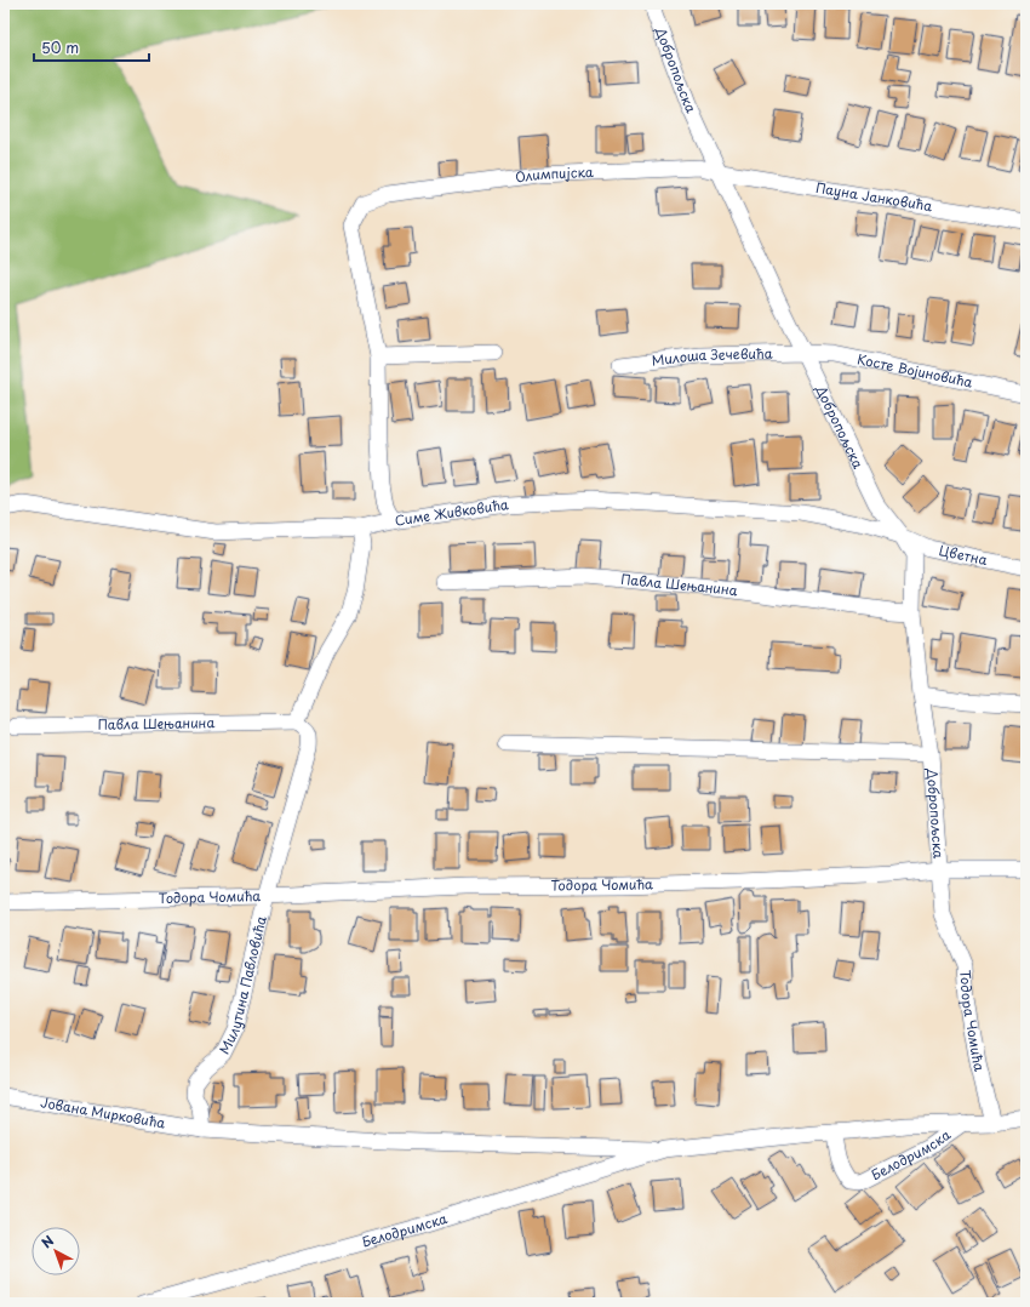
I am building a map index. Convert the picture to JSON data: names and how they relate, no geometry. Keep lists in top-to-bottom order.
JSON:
{
  "streets": {
    "street": [
      "Добропољска",
      "Олимпијска",
      "Пауна Јанковића",
      "Милоша Зечевића",
      "Косте Војиновића",
      "Симе Живковића",
      "Цветна",
      "Павла Шењанина",
      "Тодора Чомића",
      "Милутина Павловића",
      "Јована Мирковића",
      "Белодримска"
    ]
  },
  "crossings": [
    ["Добропољска", "Олимпијска"],
    ["Добропољска", "Пауна Јанковића"],
    ["Добропољска", "Милоша Зечевића"],
    ["Добропољска", "Косте Војиновића"],
    ["Добропољска", "Симе Живковића"],
    ["Добропољска", "Цветна"],
    ["Добропољска", "Павла Шењанина"],
    ["Добропољска", "Тодора Чомића"],
    ["Олимпијска", "Пауна Јанковића"],
    ["Милоша Зечевића", "Косте Војиновића"],
    ["Симе Живковића", "Цветна"],
    ["Павла Шењанина", "Милутина Павловића"],
    ["Тодора Чомића", "Милутина Павловића"],
    ["Тодора Чомића", "Белодримска"],
    ["Милутина Павловића", "Јована Мирковића"],
    ["Милутина Павловића", "Белодримска"],
    ["Јована Мирковића", "Белодримска"]
  ],
  "scale_bar": "50 m",
  "north": "top left"
}
